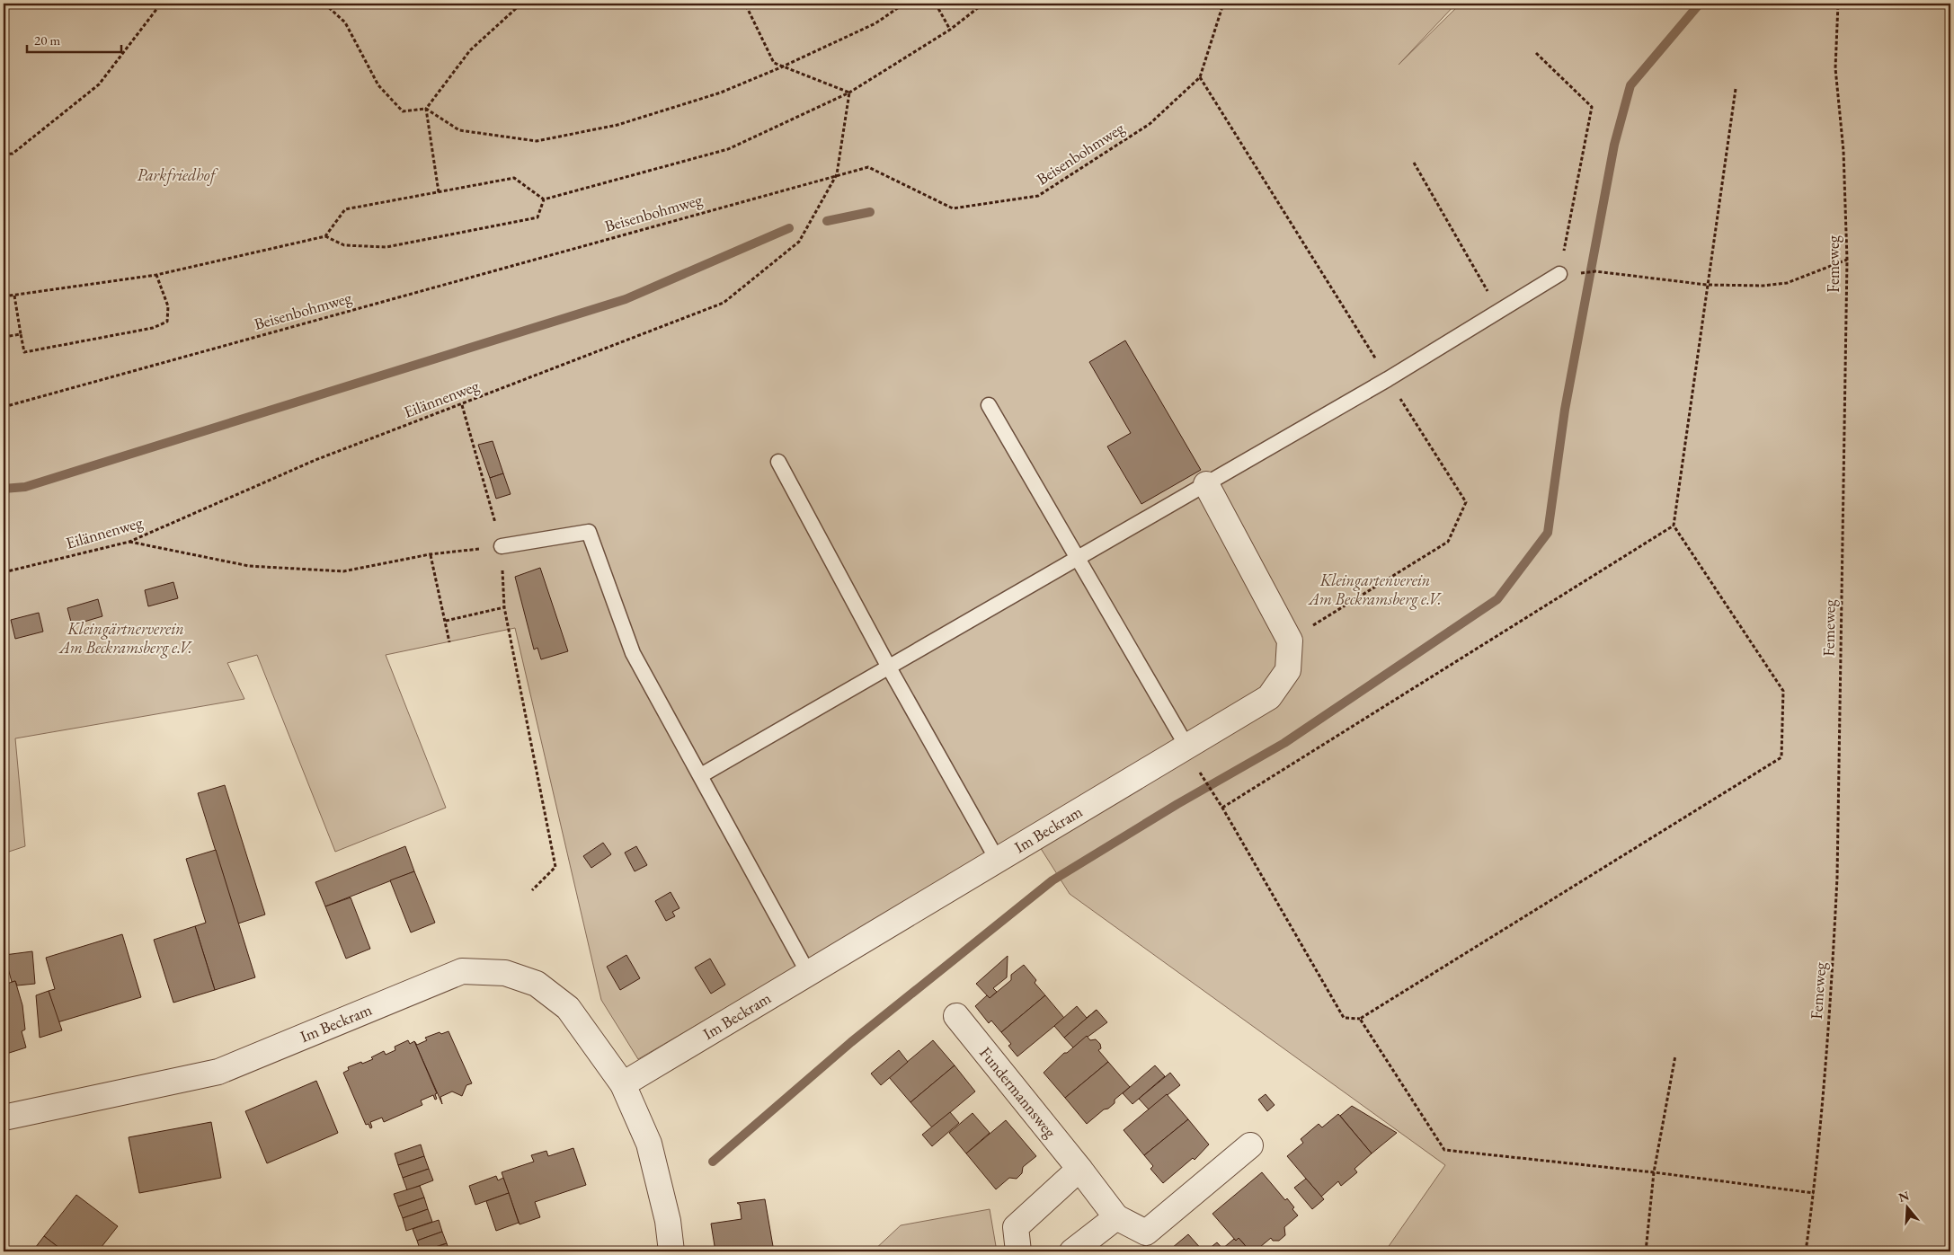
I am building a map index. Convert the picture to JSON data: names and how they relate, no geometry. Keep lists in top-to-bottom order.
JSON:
{
  "streets": {
    "street": ["Im Beckram", "Fundermannsweg"],
    "path": ["Beisenbohmweg", "Femeweg", "Eilännenweg"]
  },
  "crossings": [
    ["Beisenbohmweg", "Eilännenweg"]
  ],
  "parks": ["Parkfriedhof", "Kleingartenverein Am Beckramsberg e.V.", "Kleingärtnerverein Am Beckramsberg e.V."],
  "scale_bar": "20 m",
  "north": "top"
}
